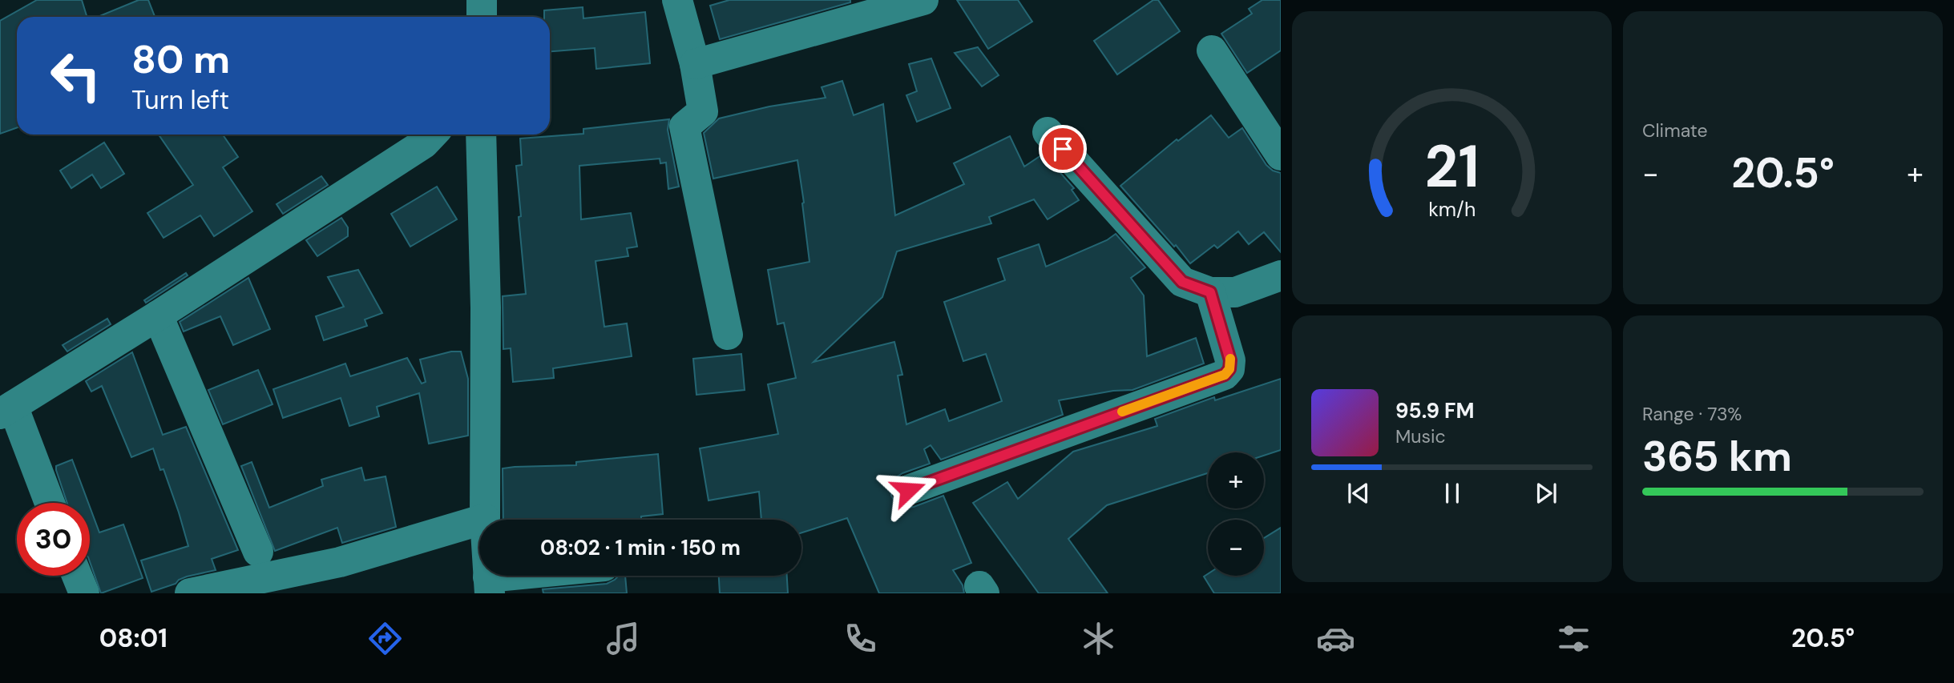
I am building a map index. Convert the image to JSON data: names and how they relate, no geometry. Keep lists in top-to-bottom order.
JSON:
{
  "page": {
    "tile": [
      "Climate",
      ["Range · 73%", "365 km"]
    ],
    "turn": ["80 m", "Turn left"],
    "heat": ["−", "20.5°", "+"],
    "song": ["95.9 FM", "Music"],
    "map_buttons": ["+", "−"],
    "limit": "30",
    "trip": "08:02 · 1 min · 150 m",
    "tabs": ["08:01", "20.5°"],
    "gauge": ["21", "km/h"]
  }
}
